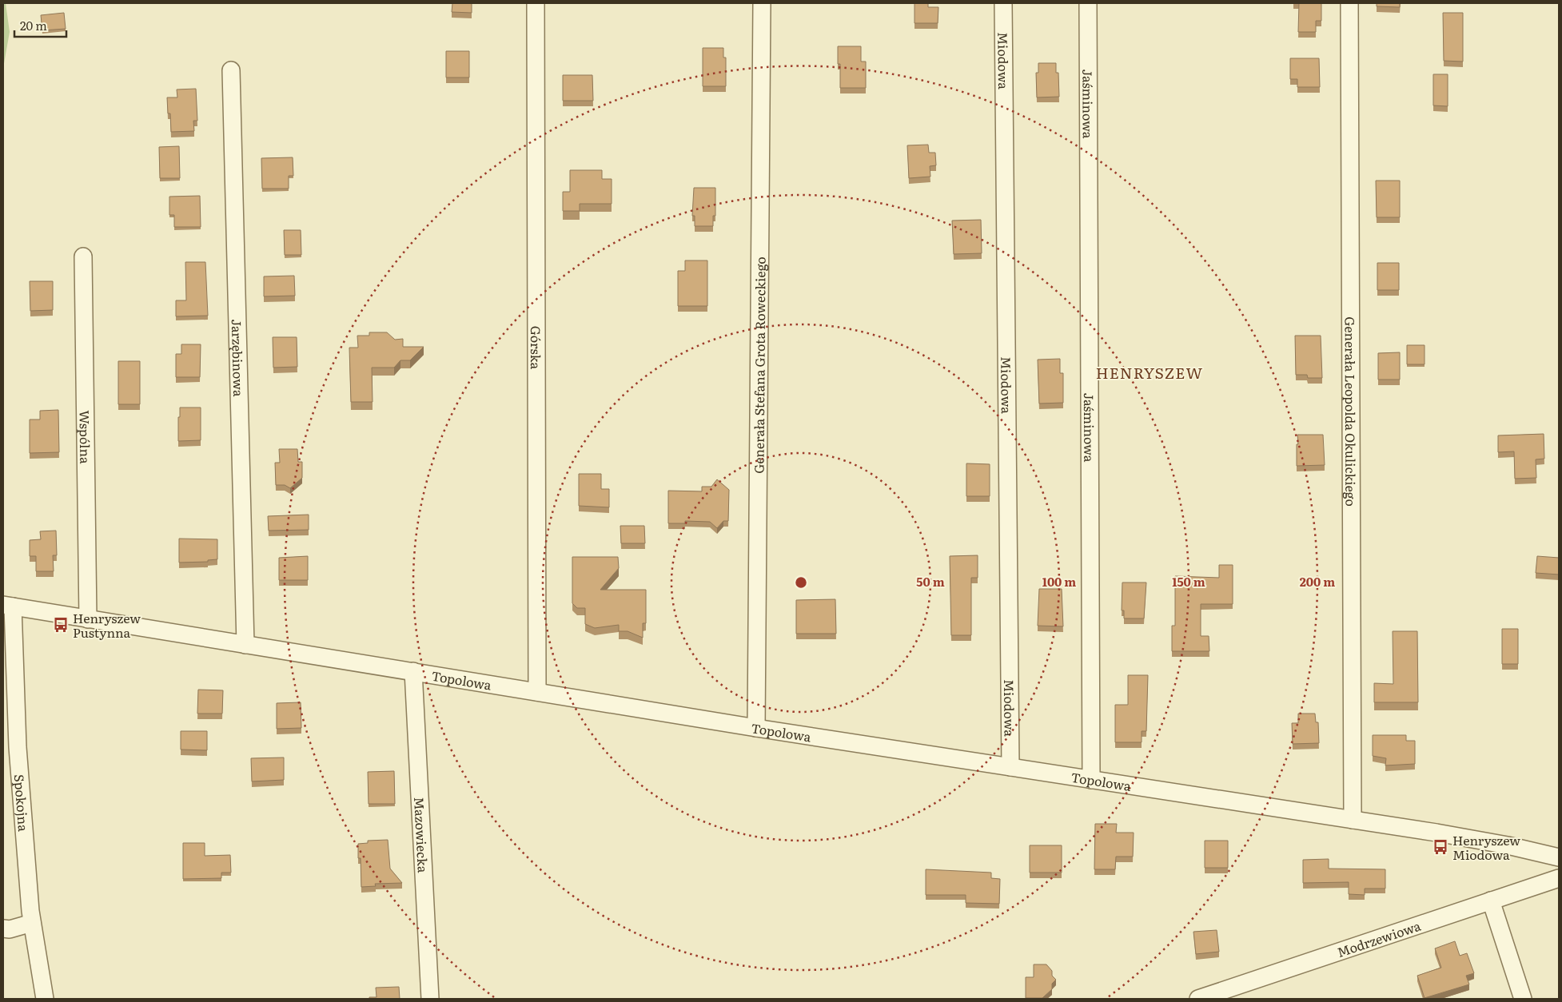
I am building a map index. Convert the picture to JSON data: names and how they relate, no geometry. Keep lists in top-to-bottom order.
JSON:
{
  "streets": {
    "street": [
      "Miodowa",
      "Jaśminowa",
      "Górska",
      "Jarzębinowa",
      "Generała Stefana Grota Roweckiego",
      "Generała Leopolda Okulickiego",
      "Wspólna",
      "Topolowa",
      "Spokojna",
      "Mazowiecka",
      "Modrzewiowa"
    ]
  },
  "crossings": [
    ["Miodowa", "Topolowa"],
    ["Jaśminowa", "Topolowa"],
    ["Górska", "Topolowa"],
    ["Jarzębinowa", "Topolowa"],
    ["Generała Stefana Grota Roweckiego", "Topolowa"],
    ["Generała Leopolda Okulickiego", "Topolowa"],
    ["Wspólna", "Topolowa"],
    ["Topolowa", "Spokojna"],
    ["Topolowa", "Mazowiecka"]
  ],
  "districts": ["HENRYSZEW"],
  "places": {
    "bus stop": ["Henryszew Pustynna", "Henryszew Miodowa"]
  },
  "scale_bar": "20 m",
  "rings": [
    "50 m",
    "100 m",
    "150 m",
    "200 m"
  ]
}
